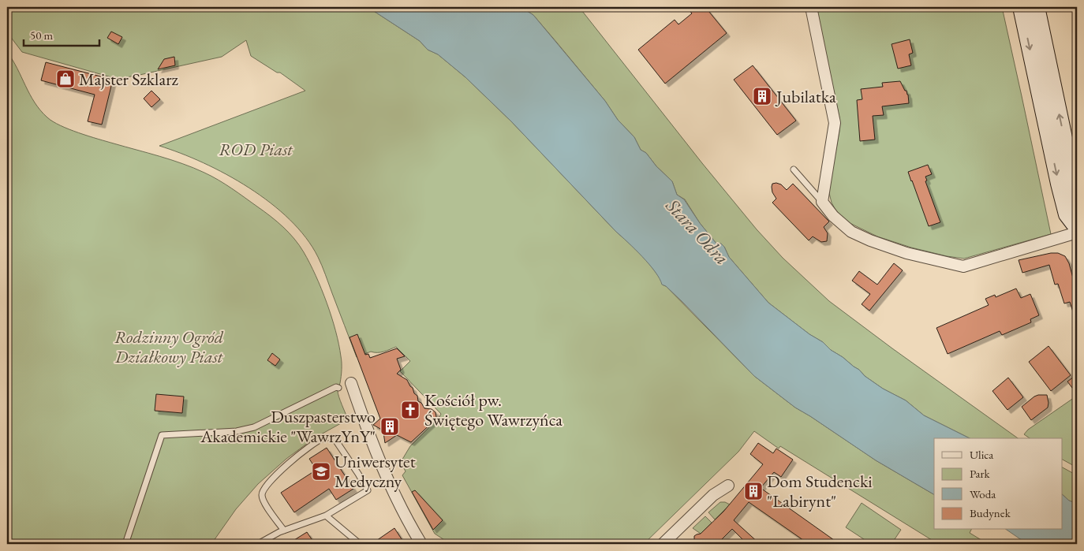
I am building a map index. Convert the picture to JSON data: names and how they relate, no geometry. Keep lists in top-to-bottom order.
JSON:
{
  "water": ["Stara Odra"],
  "parks": ["ROD Piast", "Rodzinny Ogród Działkowy Piast"],
  "places": {
    "shop": ["Majster Szklarz"],
    "building": ["Jubilatka", "Duszpasterstwo Akademickie \"WawrzYnY\"", "Dom Studencki \"Labirynt\""],
    "church": ["Kościół pw. Świętego Wawrzyńca"],
    "school or university": ["Uniwersytet Medyczny"]
  },
  "legend": [
    "Ulica",
    "Park",
    "Woda",
    "Budynek"
  ],
  "scale_bar": "50 m"
}
